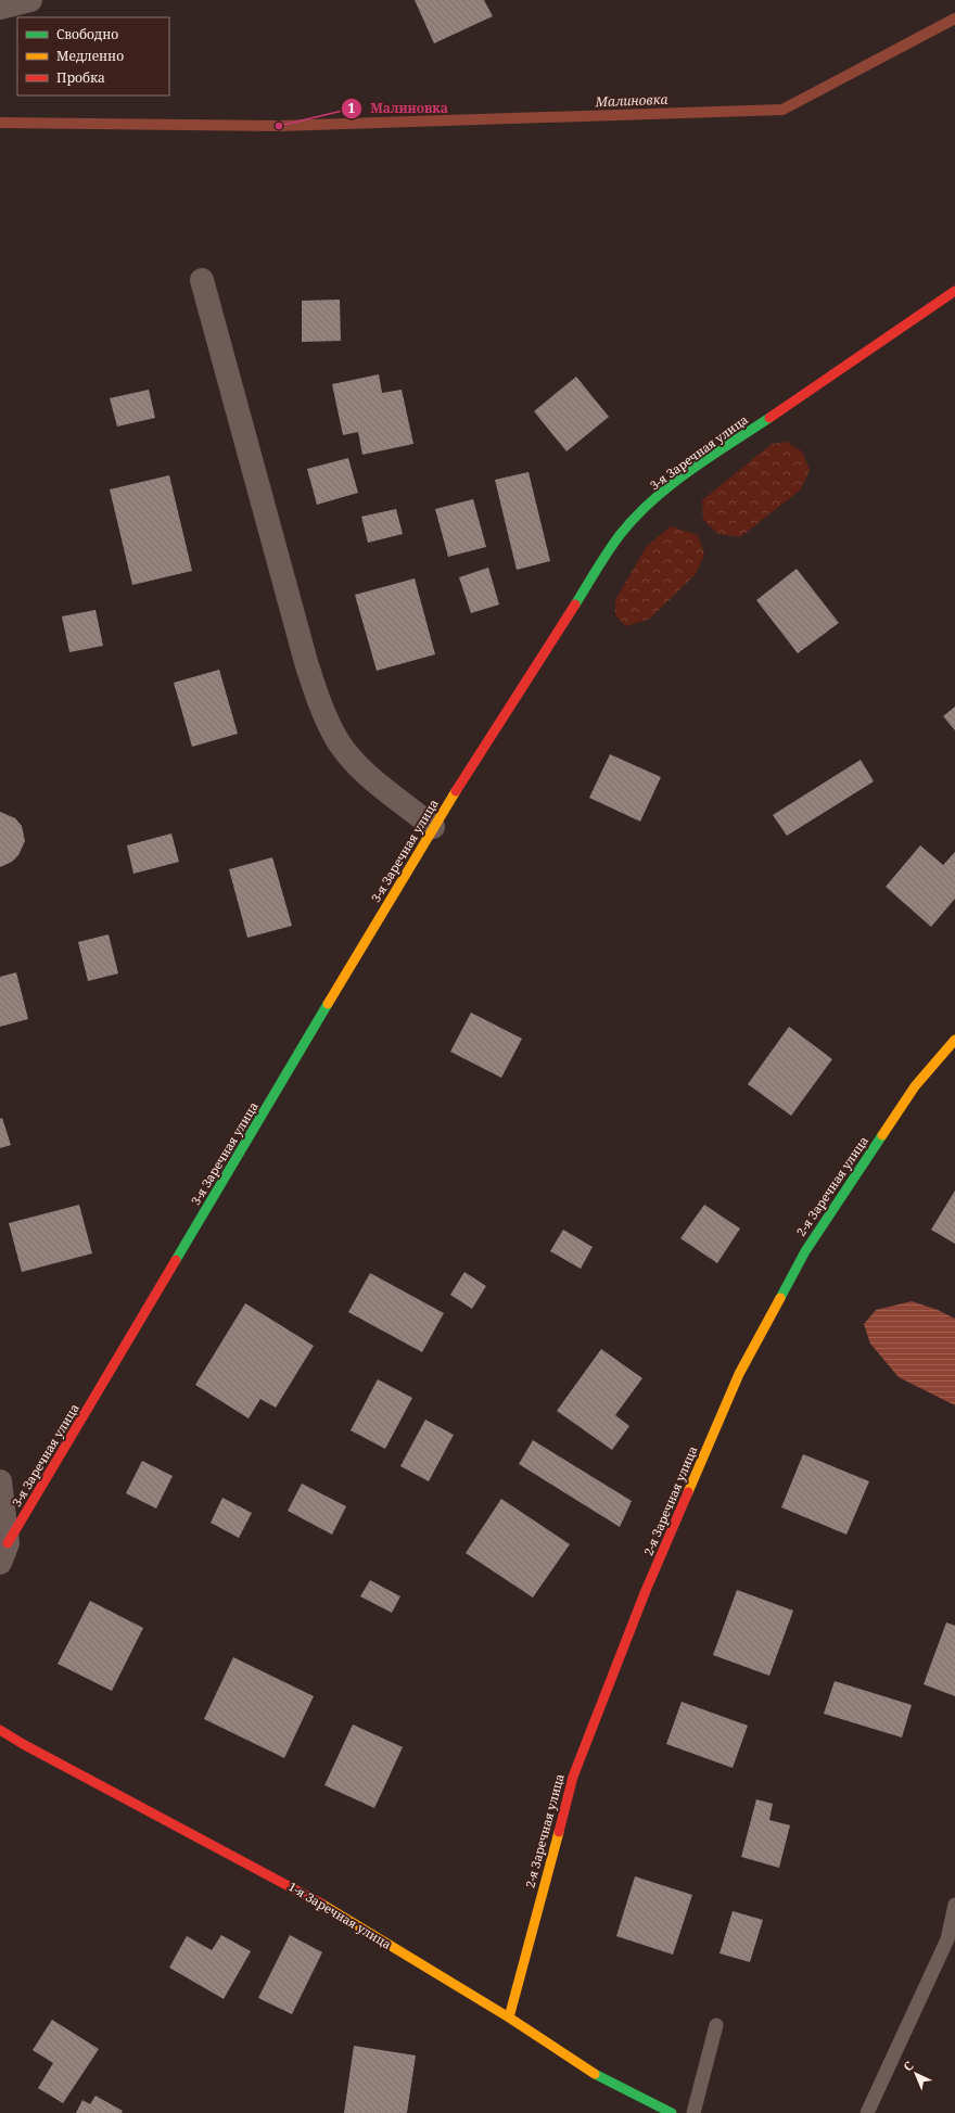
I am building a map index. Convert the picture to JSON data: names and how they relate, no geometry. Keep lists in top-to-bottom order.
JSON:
{
  "streets": {
    "street": ["3-я Заречная улица", "2-я Заречная улица", "1-я Заречная улица"]
  },
  "crossings": [
    ["2-я Заречная улица", "1-я Заречная улица"]
  ],
  "water": ["Малиновка"],
  "places": ["Малиновка"],
  "legend": ["Свободно", "Медленно", "Пробка"],
  "north": "top left"
}
